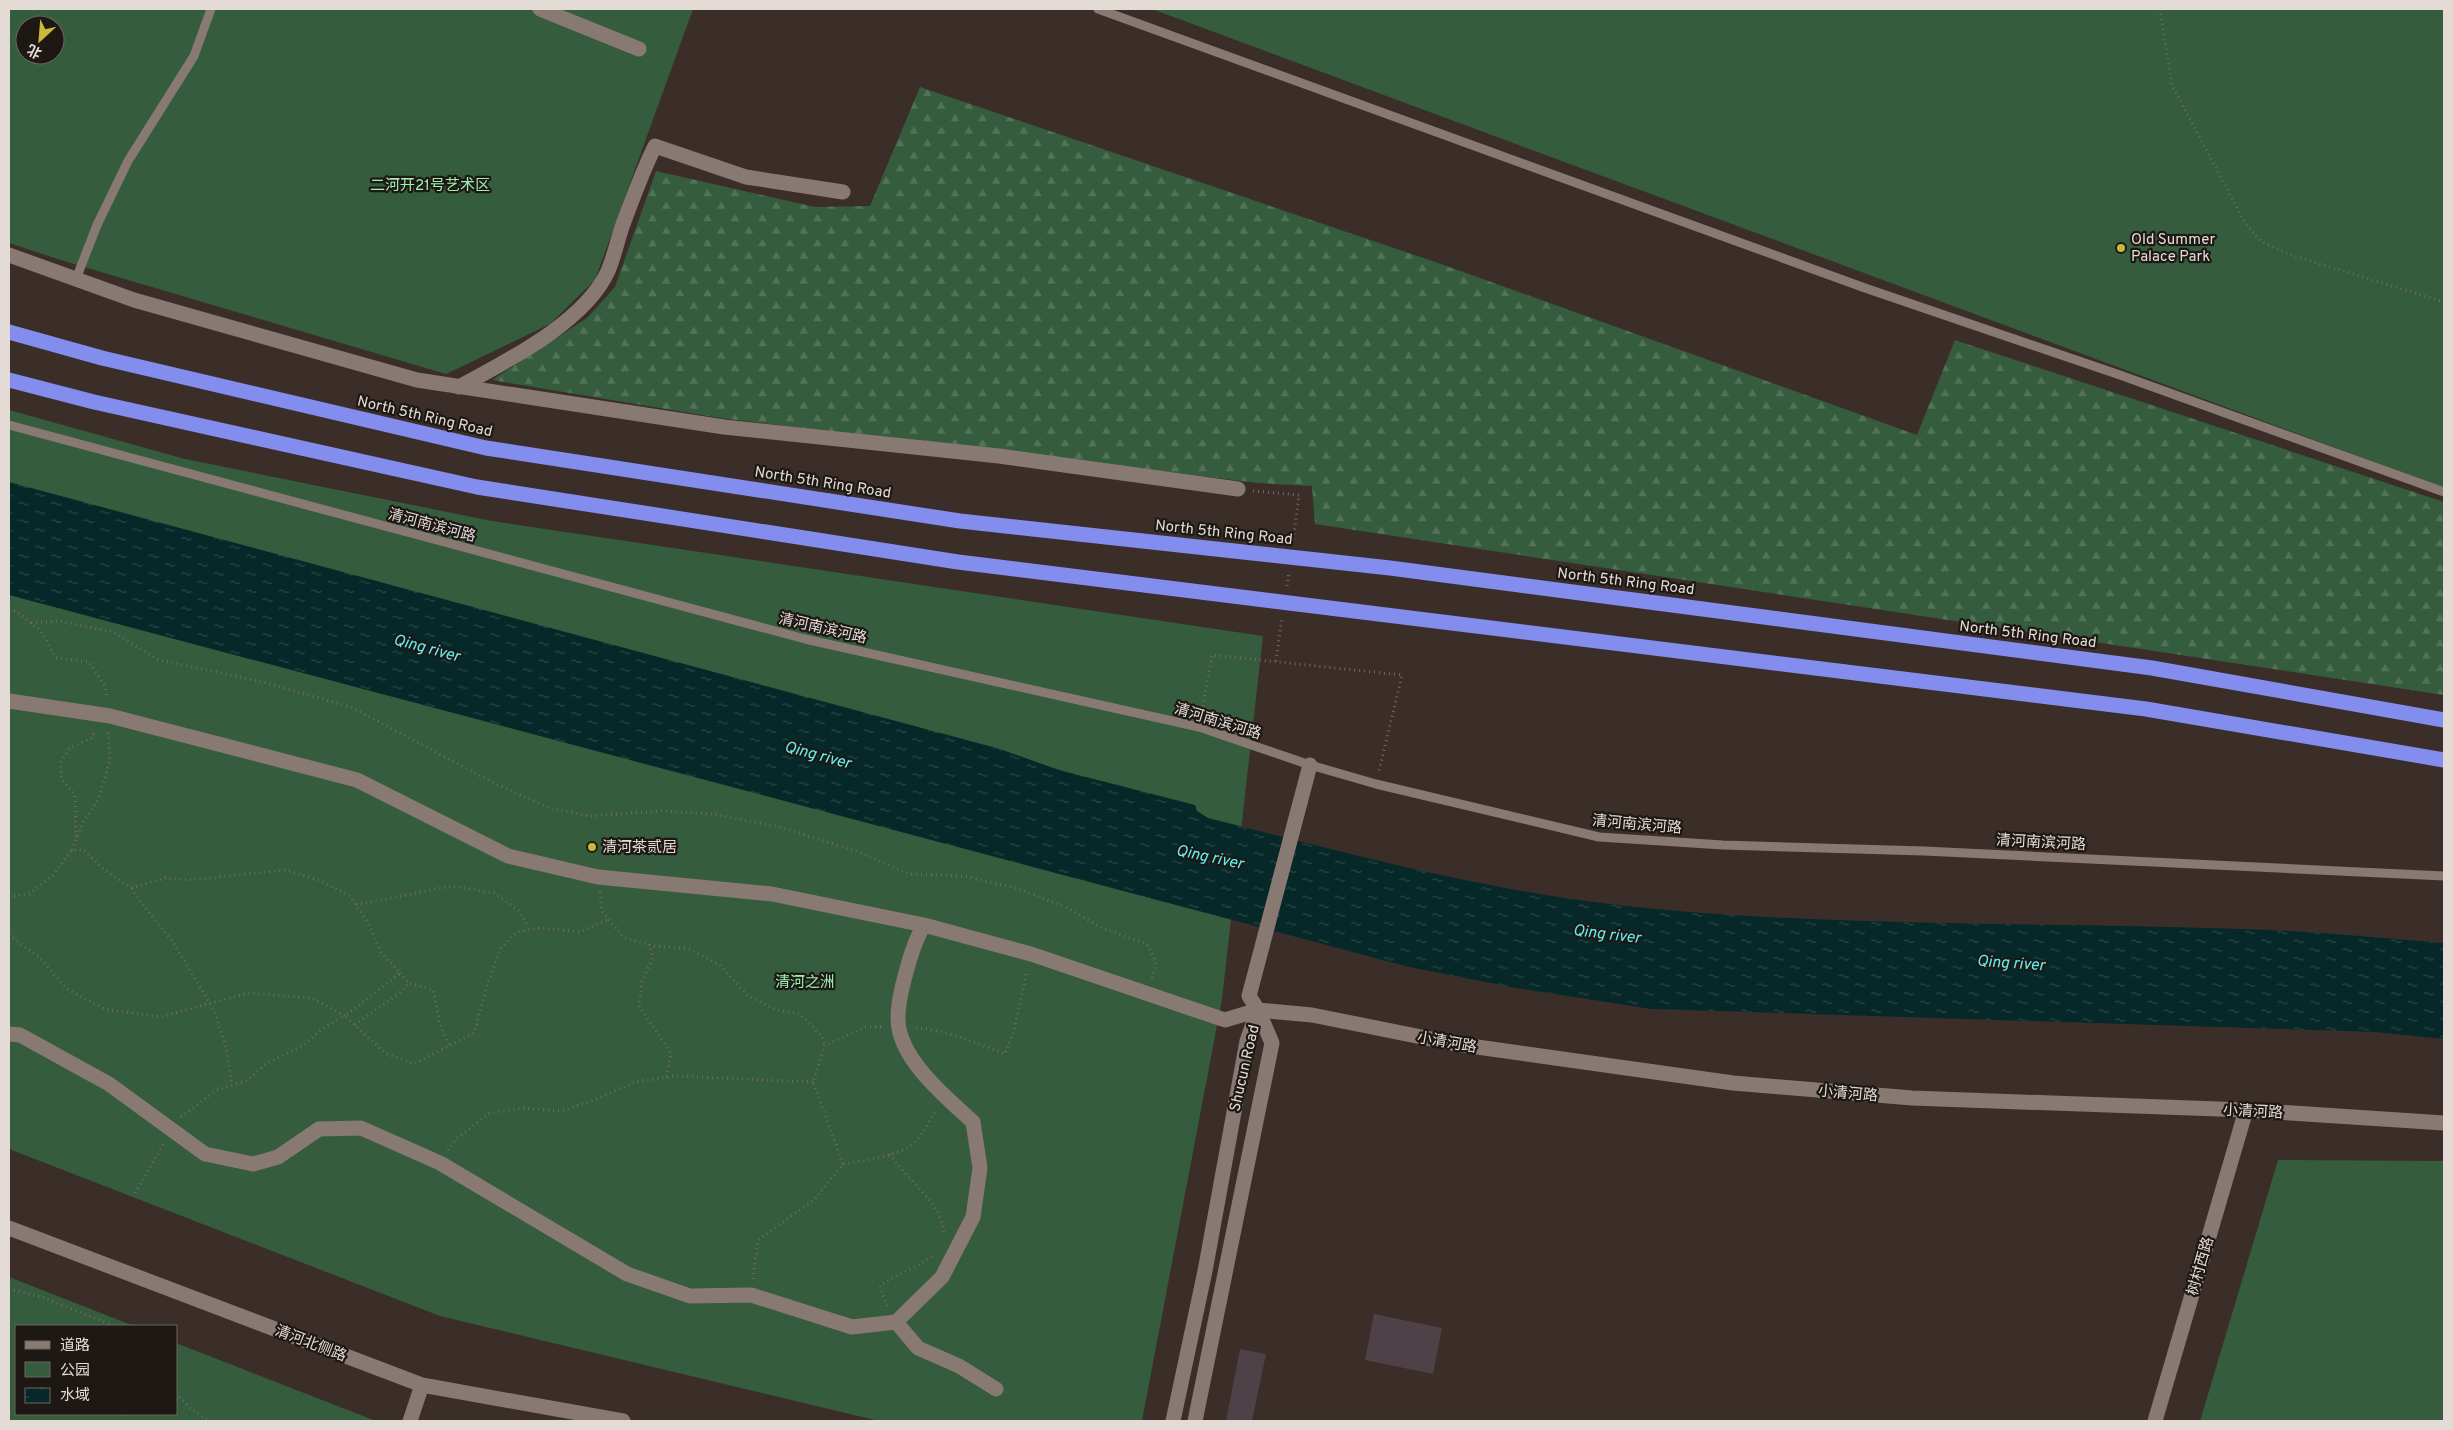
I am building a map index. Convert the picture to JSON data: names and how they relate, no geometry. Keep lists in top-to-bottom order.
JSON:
{
  "streets": {
    "highway": ["North 5th Ring Road"],
    "street": [
      "小清河路",
      "Shucun Road",
      "树村西路",
      "清河北侧路"
    ],
    "lane": ["清河南滨河路"]
  },
  "crossings": [
    ["小清河路", "Shucun Road"],
    ["小清河路", "树村西路"]
  ],
  "water": ["Qing river"],
  "parks": ["二河开21号艺术区", "清河之洲"],
  "places": ["Old Summer Palace Park", "清河·茶贰居"],
  "legend": ["道路", "公园", "水域"],
  "north": "bottom left"
}
